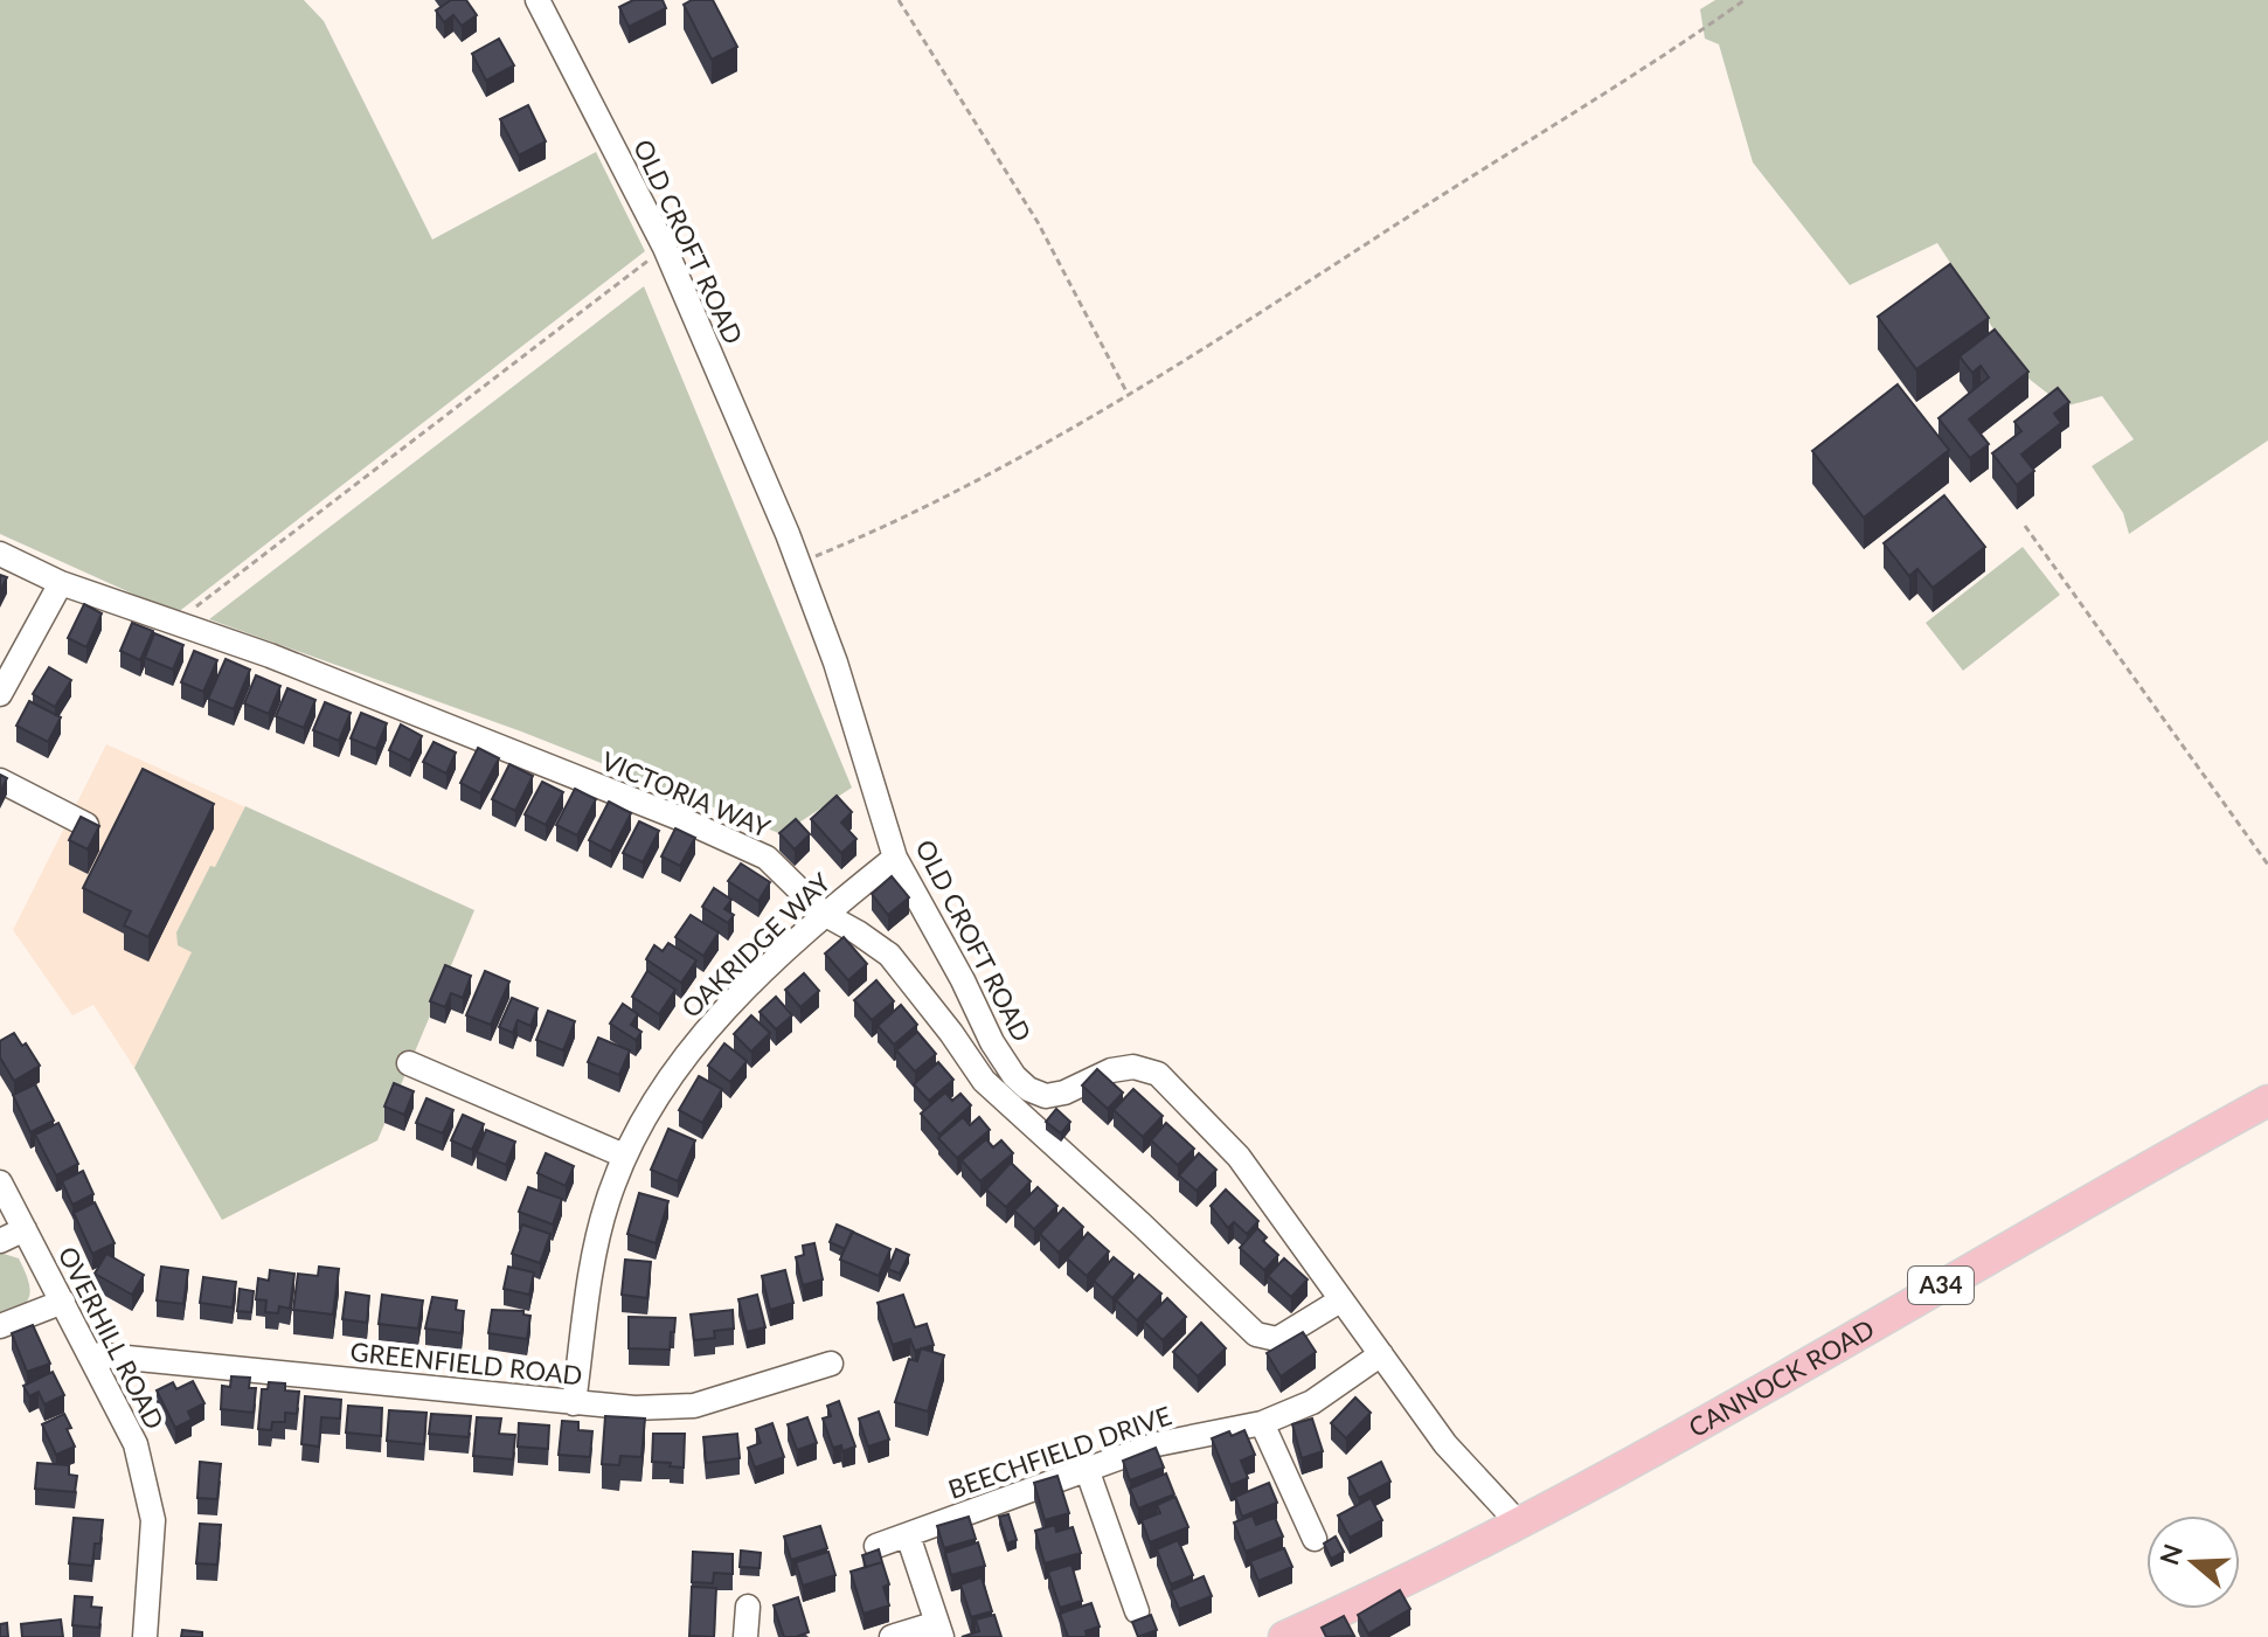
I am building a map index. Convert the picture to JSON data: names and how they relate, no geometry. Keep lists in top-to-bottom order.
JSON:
{
  "streets": {
    "main road": ["A34", "CANNOCK ROAD"],
    "street": [
      "OLD CROFT ROAD",
      "VICTORIA WAY",
      "OAKRIDGE WAY",
      "OVERHILL ROAD",
      "GREENFIELD ROAD",
      "BEECHFIELD DRIVE"
    ]
  },
  "crossings": [
    ["OLD CROFT ROAD", "VICTORIA WAY"],
    ["OLD CROFT ROAD", "OAKRIDGE WAY"],
    ["OLD CROFT ROAD", "CANNOCK ROAD"],
    ["OLD CROFT ROAD", "BEECHFIELD DRIVE"],
    ["VICTORIA WAY", "OAKRIDGE WAY"],
    ["OAKRIDGE WAY", "GREENFIELD ROAD"],
    ["OVERHILL ROAD", "GREENFIELD ROAD"]
  ],
  "north": "left"
}
